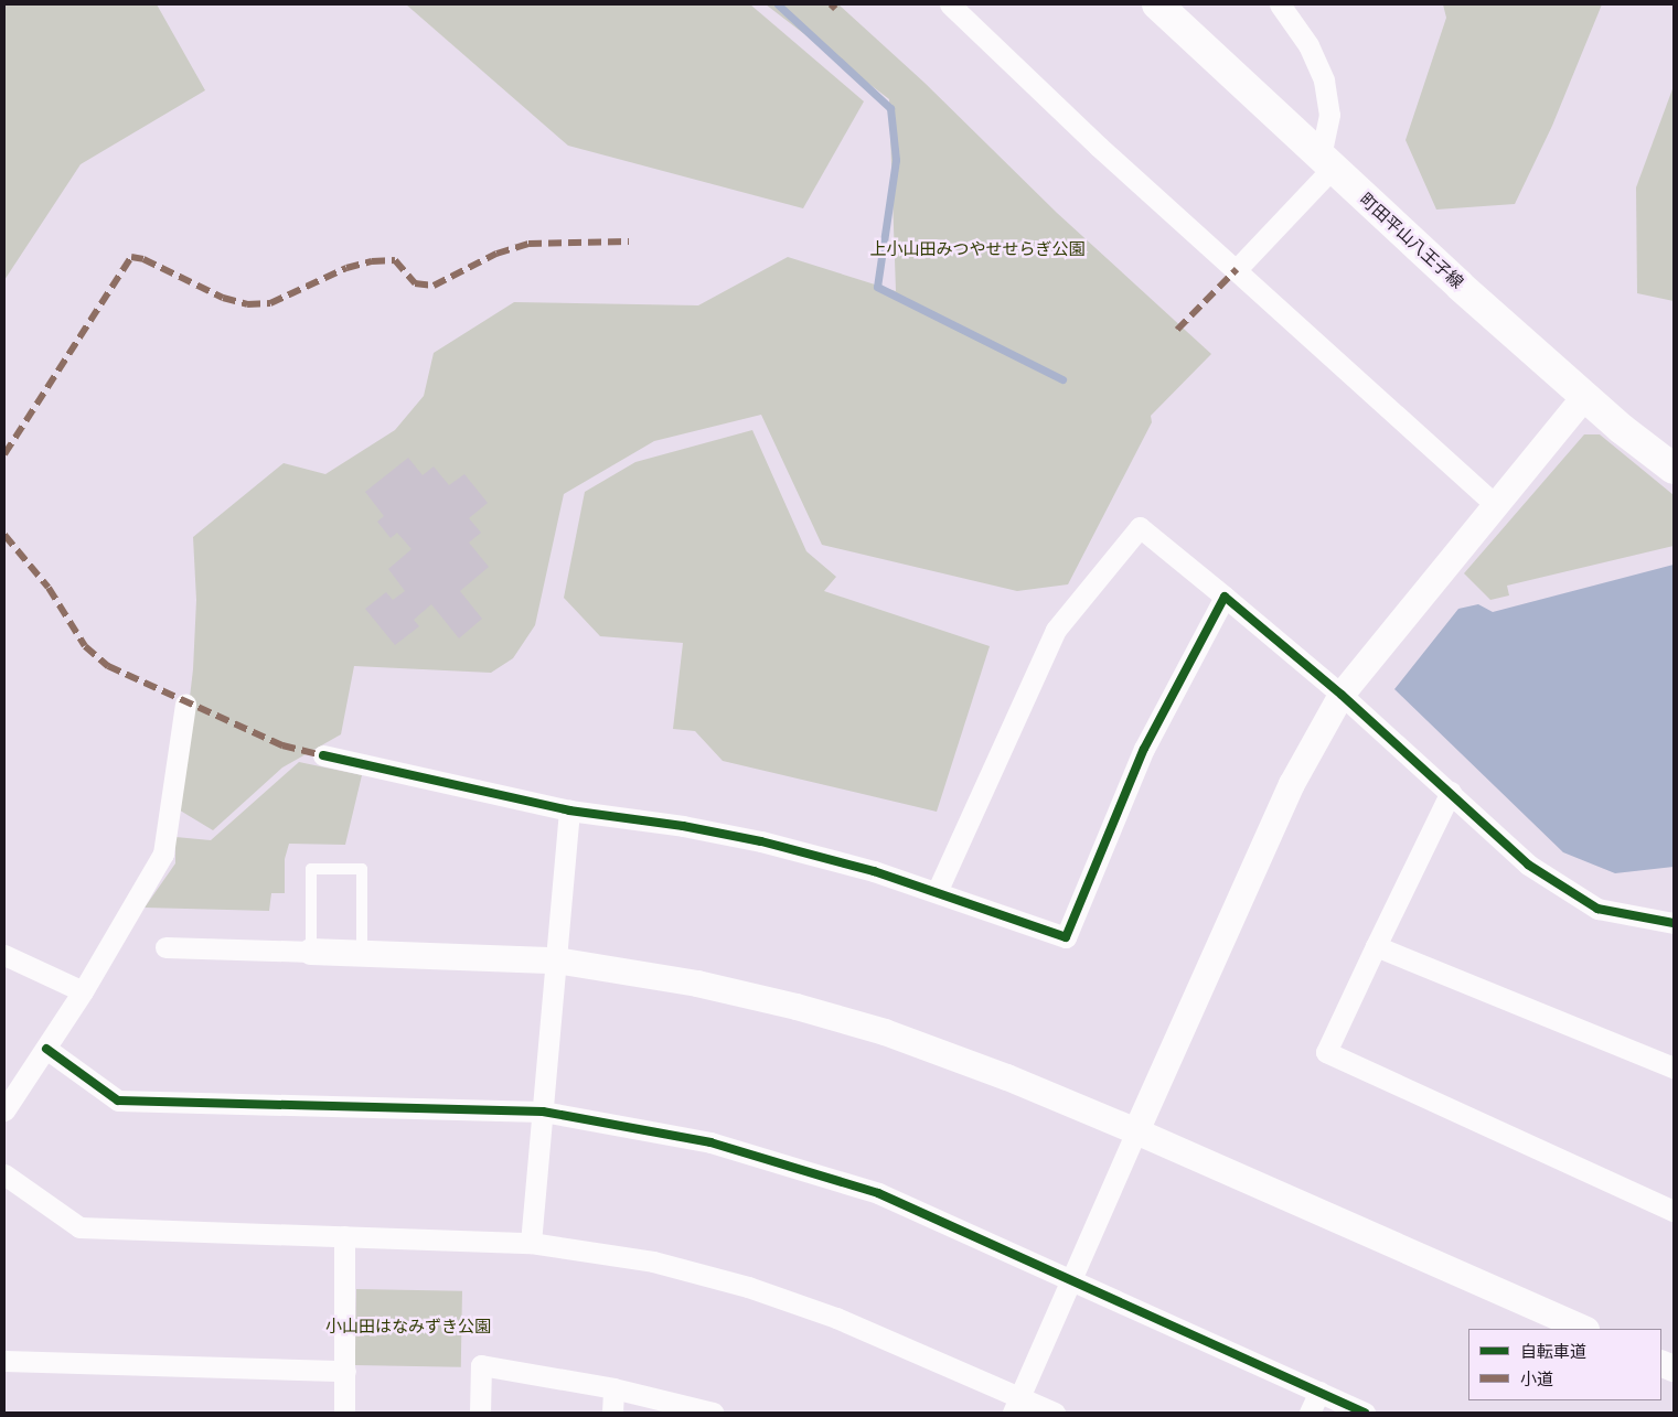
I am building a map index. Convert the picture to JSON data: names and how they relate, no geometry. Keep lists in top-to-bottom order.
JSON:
{
  "streets": {
    "main road": ["町田平山八王子線"]
  },
  "parks": ["上小山田みつやせせらぎ公園", "小山田はなみずき公園"],
  "legend": ["自転車道", "小道"]
}
